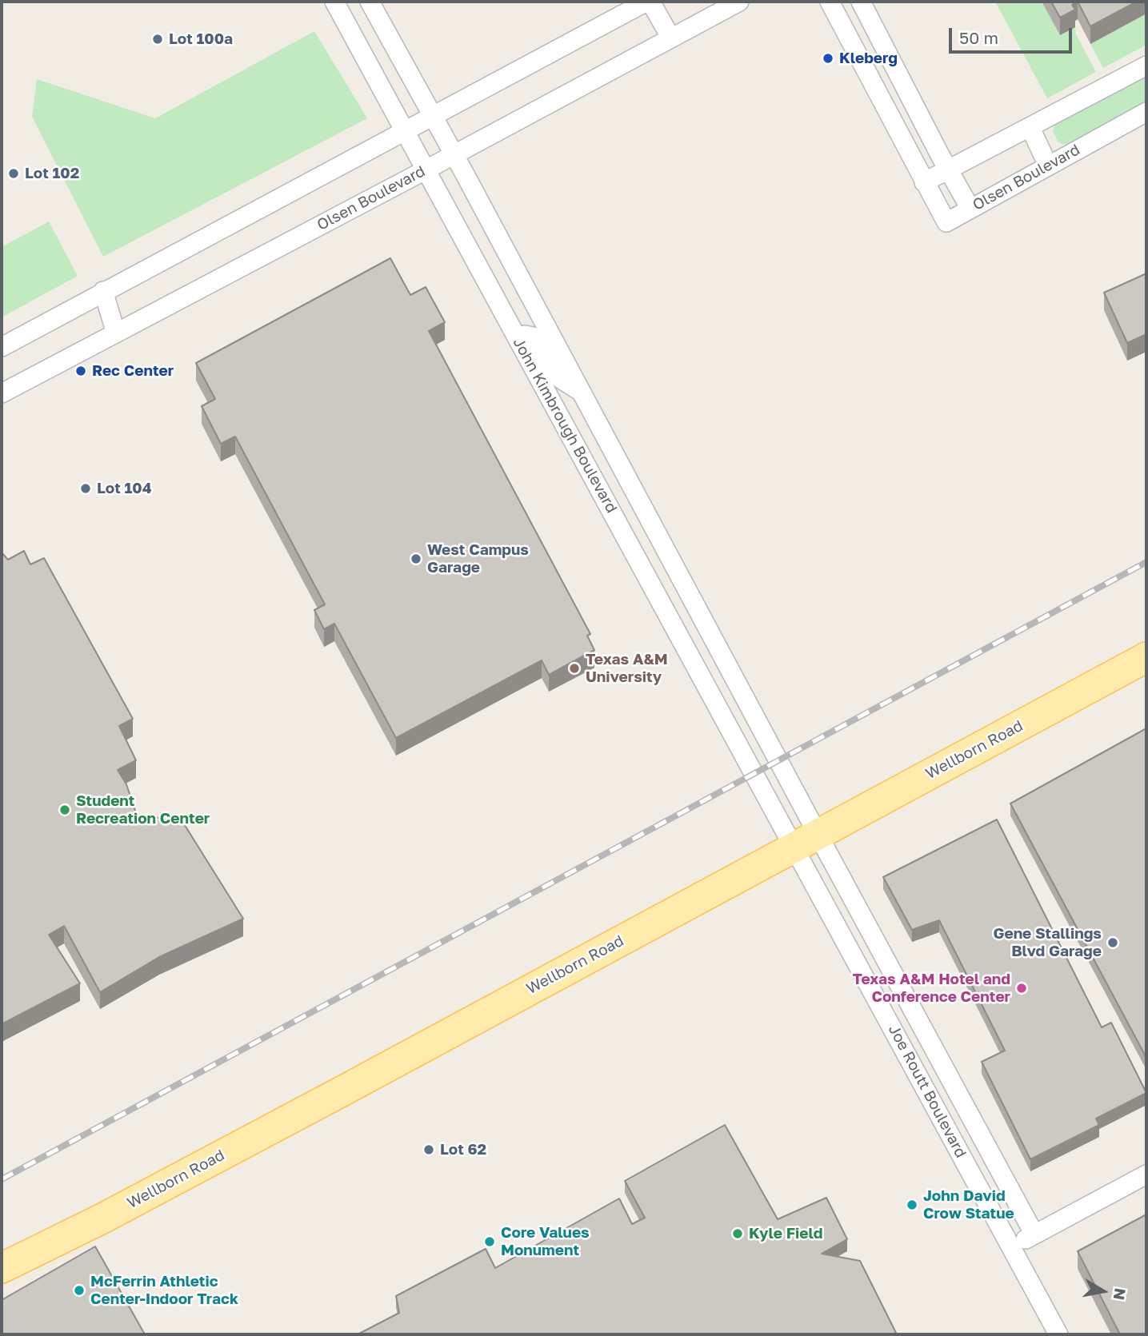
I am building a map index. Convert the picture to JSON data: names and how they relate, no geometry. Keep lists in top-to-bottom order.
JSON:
{
  "streets": {
    "main road": ["Wellborn Road"],
    "street": ["Olsen Boulevard", "John Kimbrough Boulevard", "Joe Routt Boulevard"]
  },
  "crossings": [
    ["Olsen Boulevard", "John Kimbrough Boulevard"],
    ["John Kimbrough Boulevard", "Wellborn Road"],
    ["John Kimbrough Boulevard", "Joe Routt Boulevard"],
    ["Wellborn Road", "Joe Routt Boulevard"]
  ],
  "places": [
    "Lot 100a",
    "Kleberg",
    "Lot 102",
    "Rec Center",
    "Lot 104",
    "West Campus Garage",
    "Texas A&M University",
    "Student Recreation Center",
    "Gene Stallings Blvd Garage",
    "Texas A&M Hotel and Conference Center",
    "Lot 62",
    "John David Crow Statue",
    "Kyle Field",
    "Core Values Monument",
    "McFerrin Athletic Center-Indoor Track"
  ],
  "scale_bar": "50 m",
  "north": "right"
}
